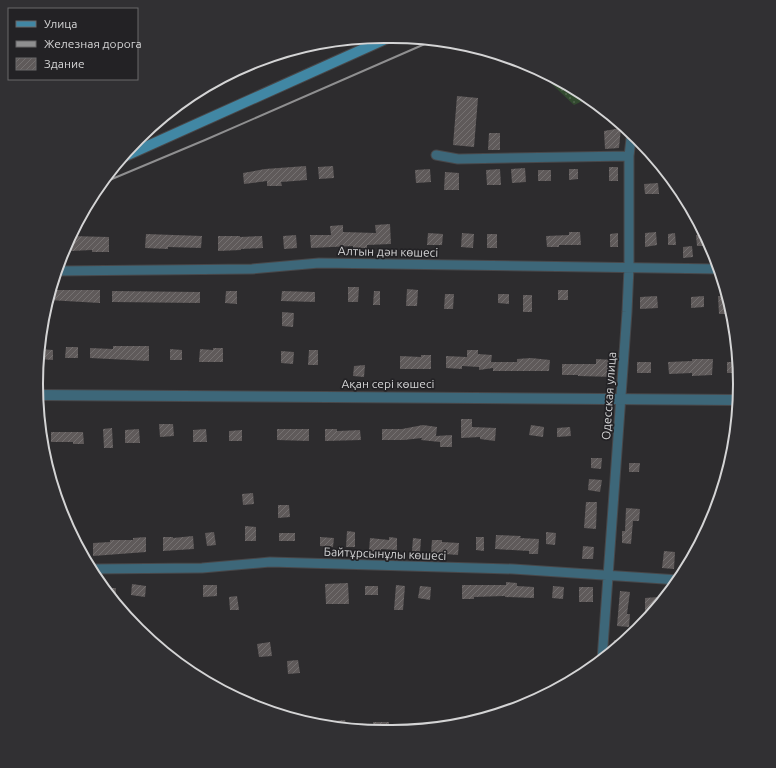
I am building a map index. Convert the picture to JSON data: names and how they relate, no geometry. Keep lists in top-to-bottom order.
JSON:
{
  "streets": {
    "street": [
      "Алтын дән көшесі",
      "Ақан сері көшесі",
      "Одесская улица",
      "Байтұрсынұлы көшесі"
    ]
  },
  "crossings": [
    ["Алтын дән көшесі", "Одесская улица"],
    ["Ақан сері көшесі", "Одесская улица"],
    ["Одесская улица", "Байтұрсынұлы көшесі"]
  ],
  "legend": ["Улица", "Железная дорога", "Здание"]
}
